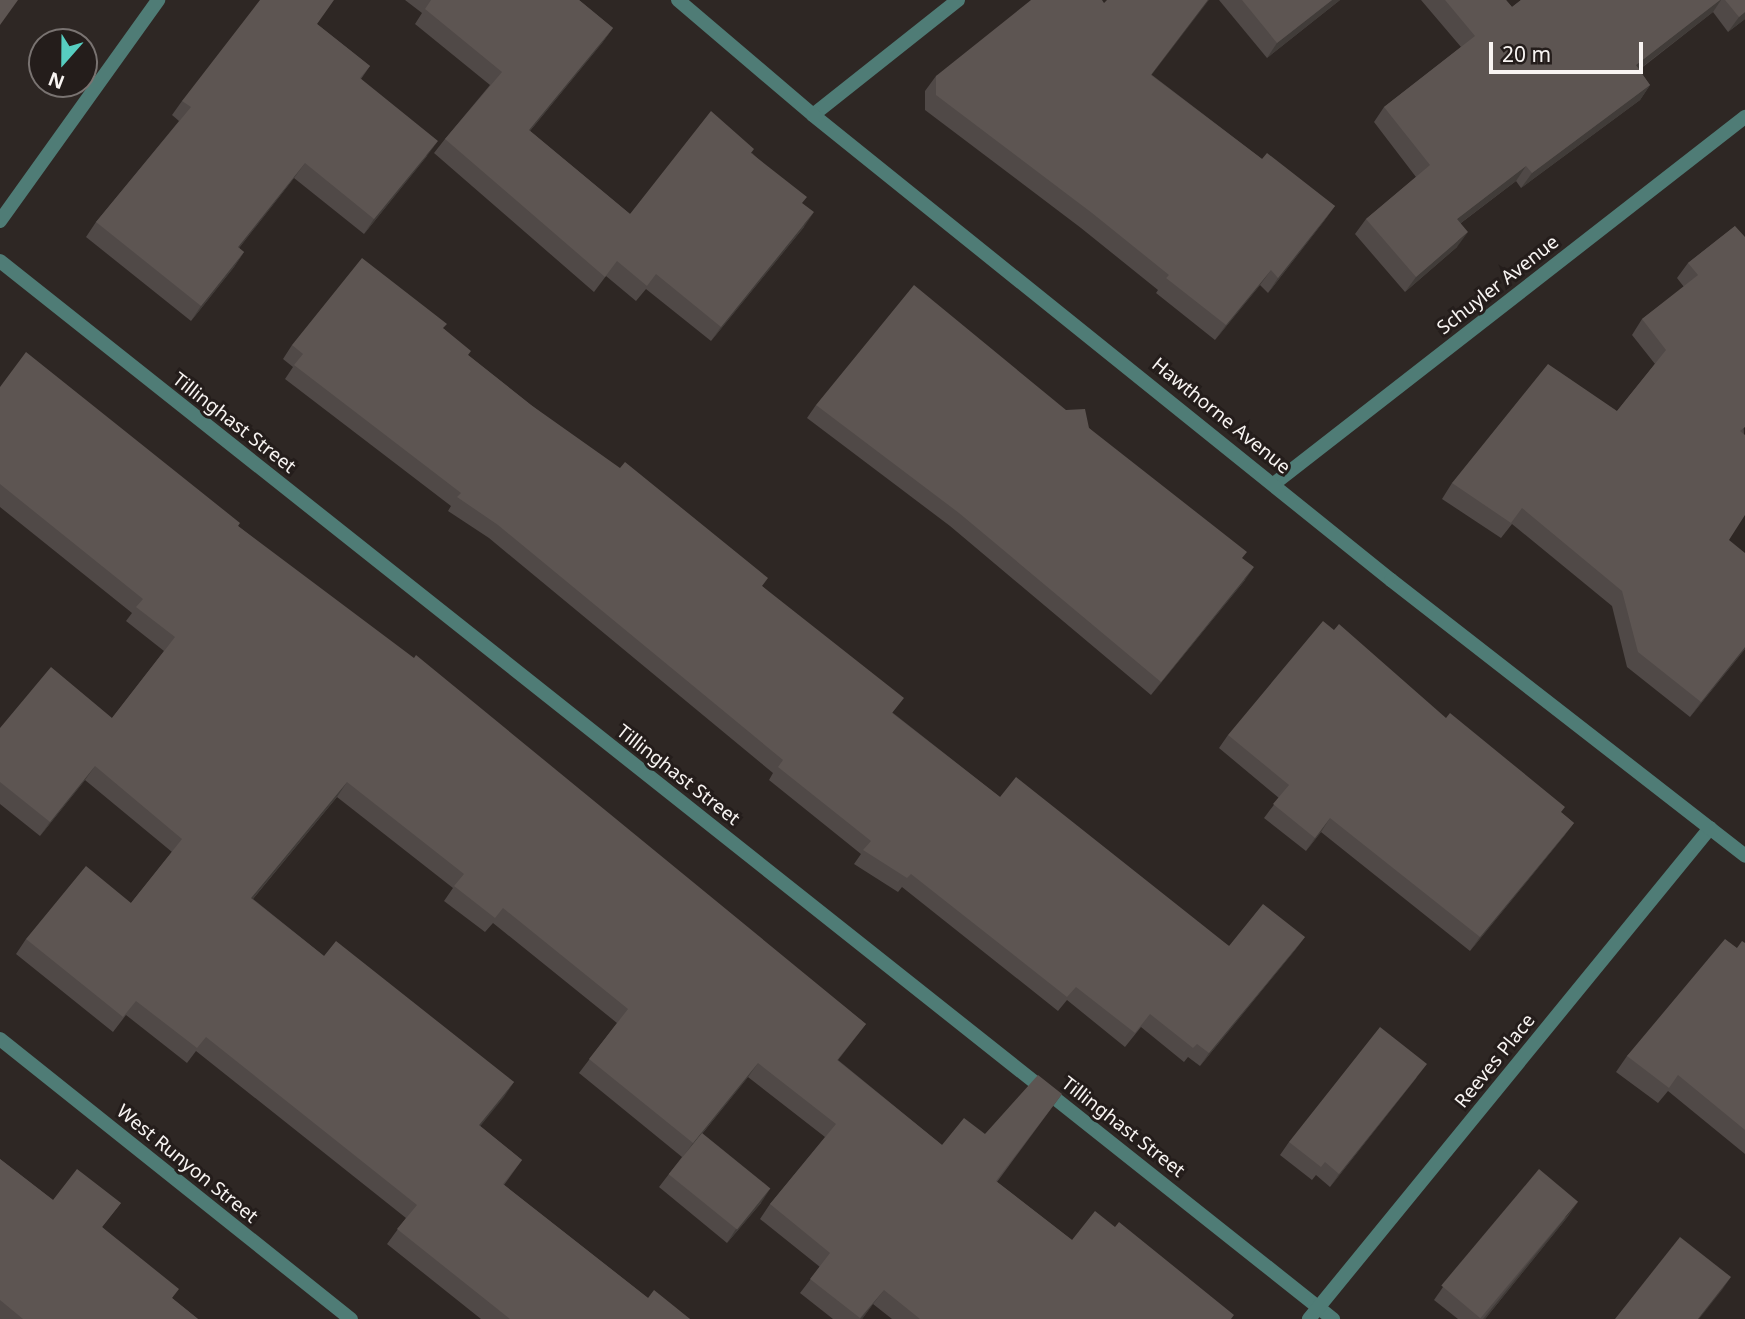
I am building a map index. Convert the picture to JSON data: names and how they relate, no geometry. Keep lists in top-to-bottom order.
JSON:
{
  "streets": {
    "street": [
      "Schuyler Avenue",
      "Hawthorne Avenue",
      "Tillinghast Street",
      "Reeves Place",
      "West Runyon Street"
    ]
  },
  "crossings": [
    ["Schuyler Avenue", "Hawthorne Avenue"],
    ["Hawthorne Avenue", "Reeves Place"],
    ["Tillinghast Street", "Reeves Place"]
  ],
  "scale_bar": "20 m",
  "north": "bottom"
}
